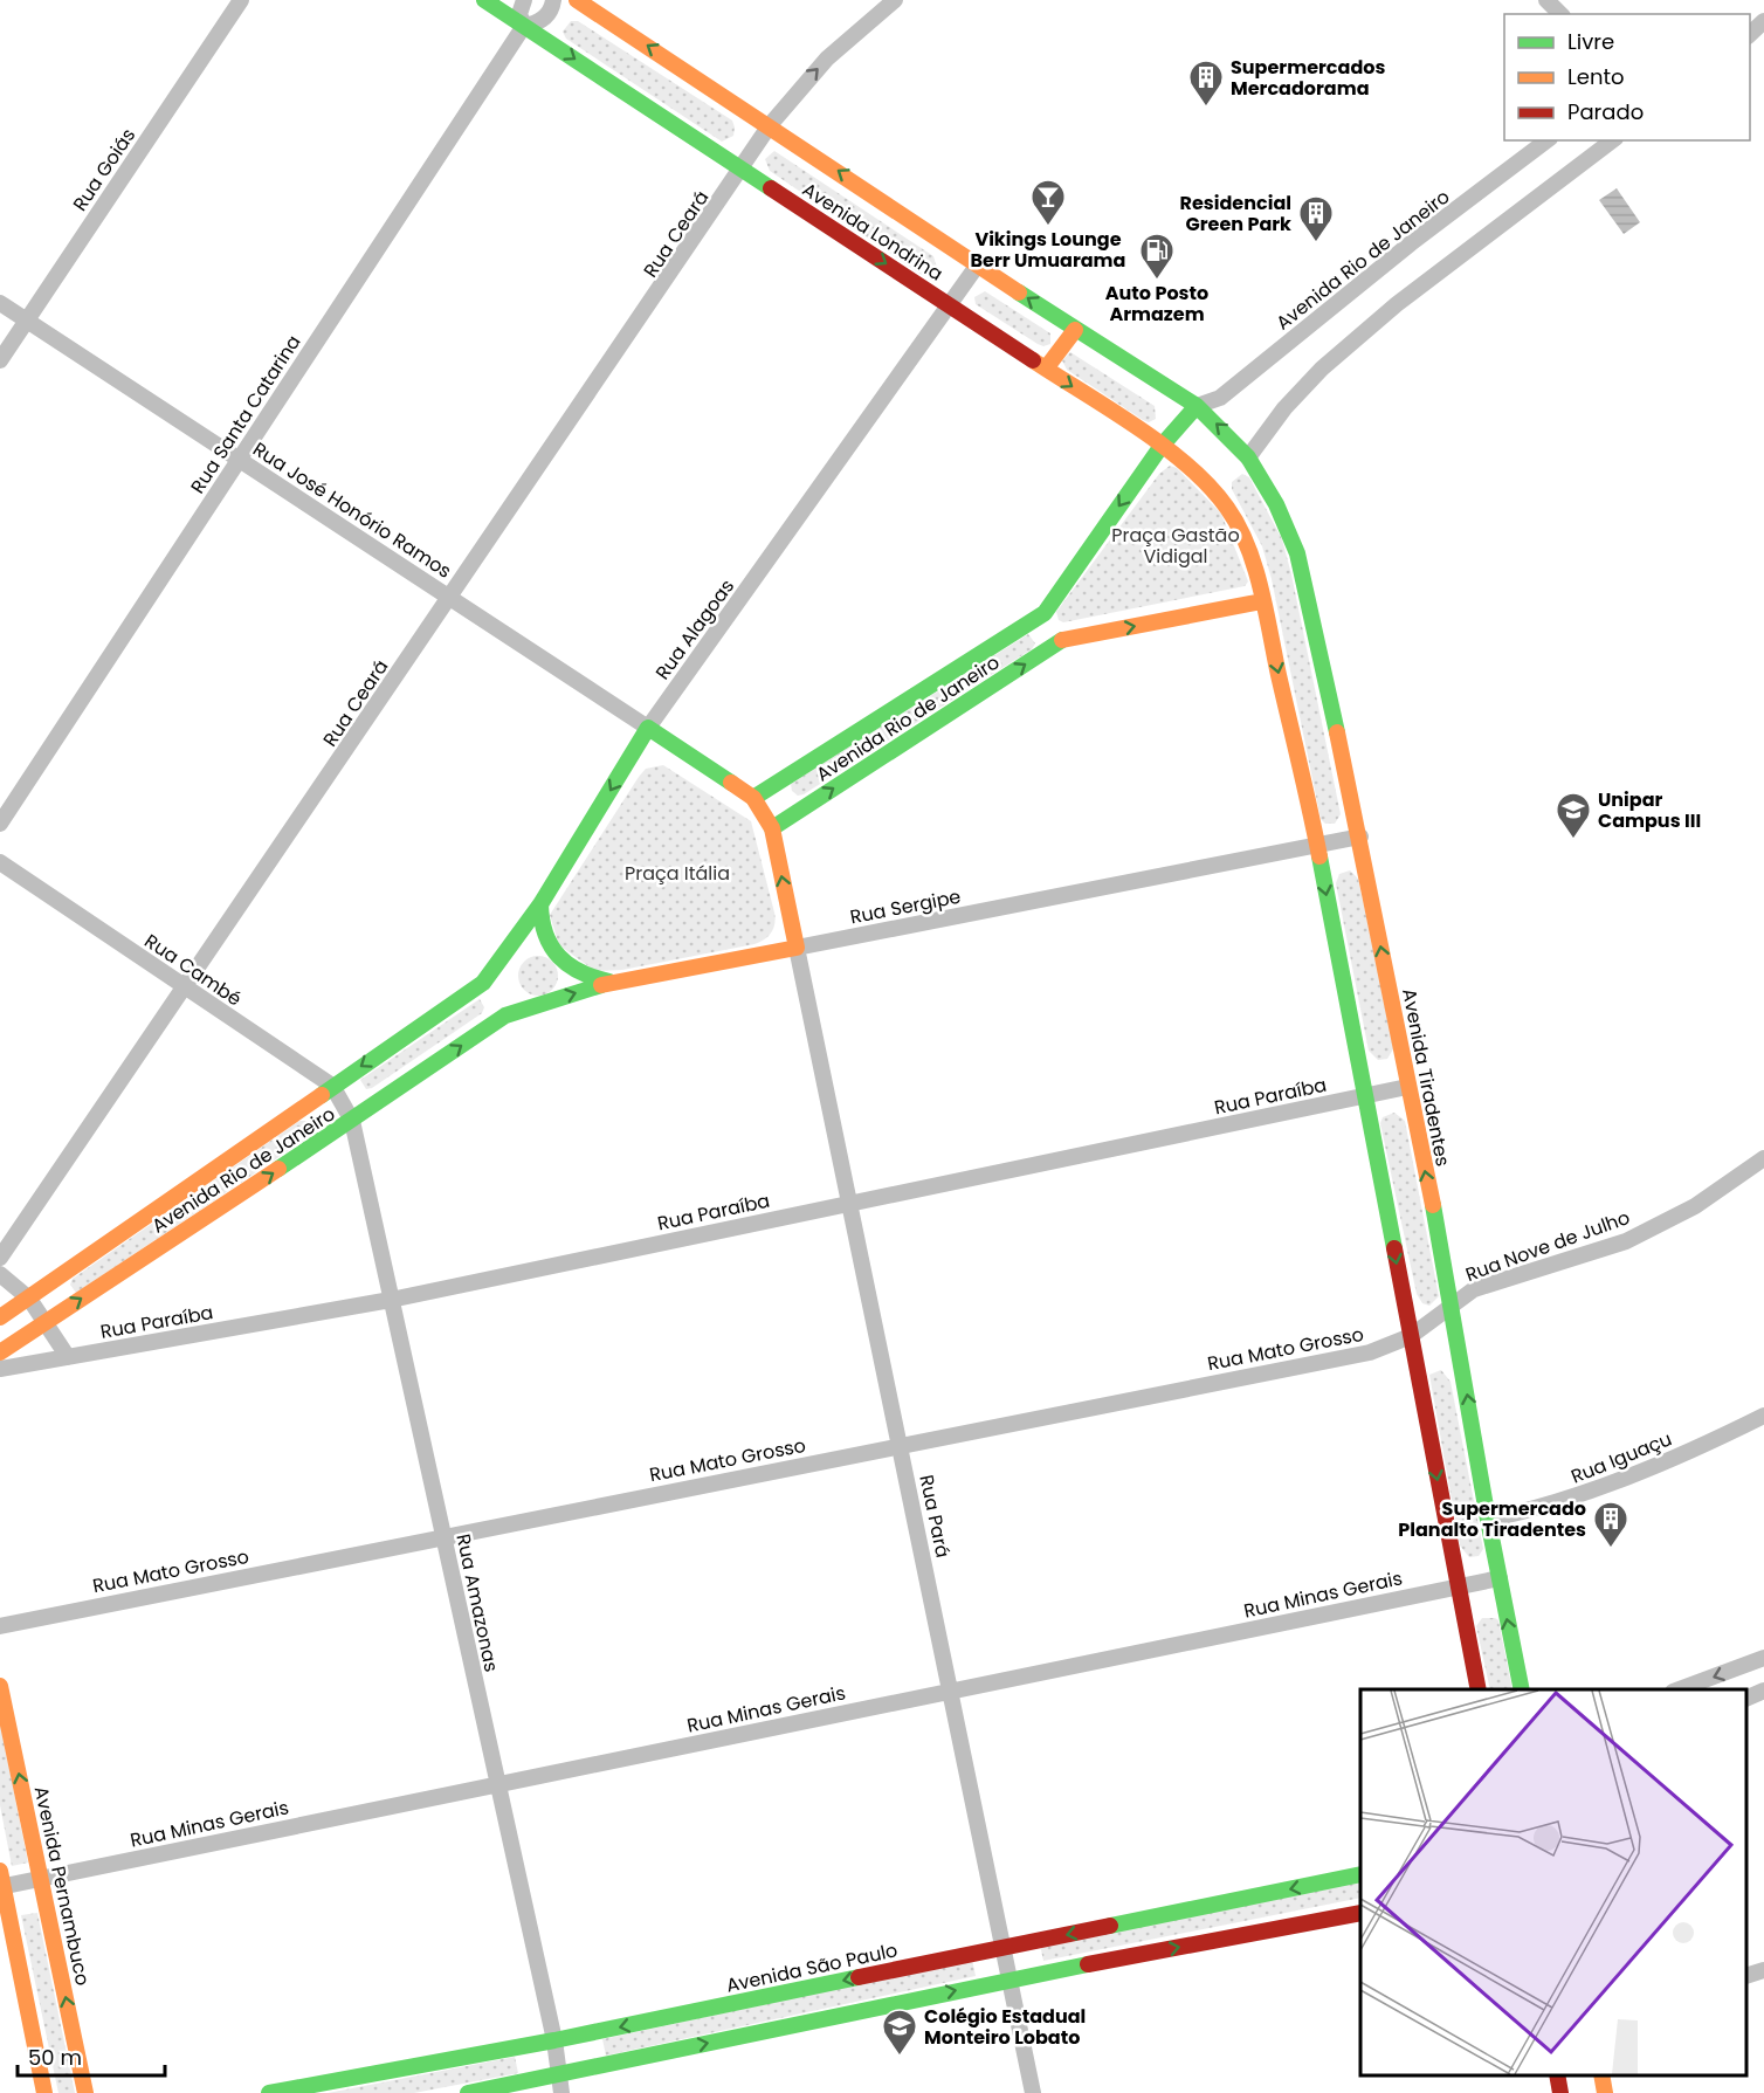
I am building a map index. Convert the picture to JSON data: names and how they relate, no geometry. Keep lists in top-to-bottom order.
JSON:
{
  "streets": {
    "street": [
      "Rua Goiás",
      "Avenida Londrina",
      "Rua Ceará",
      "Avenida Rio de Janeiro",
      "Rua Santa Catarina",
      "Rua José Honório Ramos",
      "Rua Alagoas",
      "Rua Sergipe",
      "Rua Cambé",
      "Avenida Tiradentes",
      "Rua Paraíba",
      "Rua Nove de Julho",
      "Rua Mato Grosso",
      "Rua Iguaçu",
      "Rua Pará",
      "Rua Minas Gerais",
      "Rua Amazonas",
      "Avenida Pernambuco",
      "Avenida São Paulo"
    ]
  },
  "crossings": [
    ["Rua Goiás", "Rua José Honório Ramos"],
    ["Avenida Londrina", "Rua Ceará"],
    ["Avenida Londrina", "Avenida Rio de Janeiro"],
    ["Avenida Londrina", "Rua Santa Catarina"],
    ["Avenida Londrina", "Rua Alagoas"],
    ["Avenida Londrina", "Avenida Tiradentes"],
    ["Rua Ceará", "Rua José Honório Ramos"],
    ["Rua Ceará", "Rua Cambé"],
    ["Avenida Rio de Janeiro", "Rua Alagoas"],
    ["Avenida Rio de Janeiro", "Rua Sergipe"],
    ["Avenida Rio de Janeiro", "Rua Cambé"],
    ["Avenida Rio de Janeiro", "Rua Amazonas"],
    ["Rua Santa Catarina", "Rua José Honório Ramos"],
    ["Rua José Honório Ramos", "Rua Alagoas"],
    ["Rua Alagoas", "Rua Sergipe"],
    ["Rua Sergipe", "Avenida Tiradentes"],
    ["Rua Sergipe", "Rua Pará"],
    ["Rua Cambé", "Rua Amazonas"],
    ["Avenida Tiradentes", "Rua Paraíba"],
    ["Avenida Tiradentes", "Rua Nove de Julho"],
    ["Avenida Tiradentes", "Rua Mato Grosso"],
    ["Avenida Tiradentes", "Rua Iguaçu"],
    ["Avenida Tiradentes", "Rua Minas Gerais"],
    ["Rua Paraíba", "Rua Pará"],
    ["Rua Paraíba", "Rua Amazonas"],
    ["Rua Nove de Julho", "Rua Mato Grosso"],
    ["Rua Mato Grosso", "Rua Pará"],
    ["Rua Mato Grosso", "Rua Amazonas"],
    ["Rua Pará", "Rua Minas Gerais"],
    ["Rua Pará", "Avenida São Paulo"],
    ["Rua Minas Gerais", "Rua Amazonas"],
    ["Rua Minas Gerais", "Avenida Pernambuco"],
    ["Rua Amazonas", "Avenida São Paulo"]
  ],
  "parks": ["Praça Gastão Vidigal", "Praça Itália"],
  "places": {
    "building": ["Supermercados Mercadorama", "Residencial Green Park", "Supermercado Planalto Tiradentes"],
    "bar": ["Vikings Lounge Berr Umuarama"],
    "fuel station": ["Auto Posto Armazem"],
    "school or university": ["Unipar Campus III", "Colégio Estadual Monteiro Lobato"]
  },
  "legend": ["Livre", "Lento", "Parado"],
  "scale_bar": "50 m"
}
